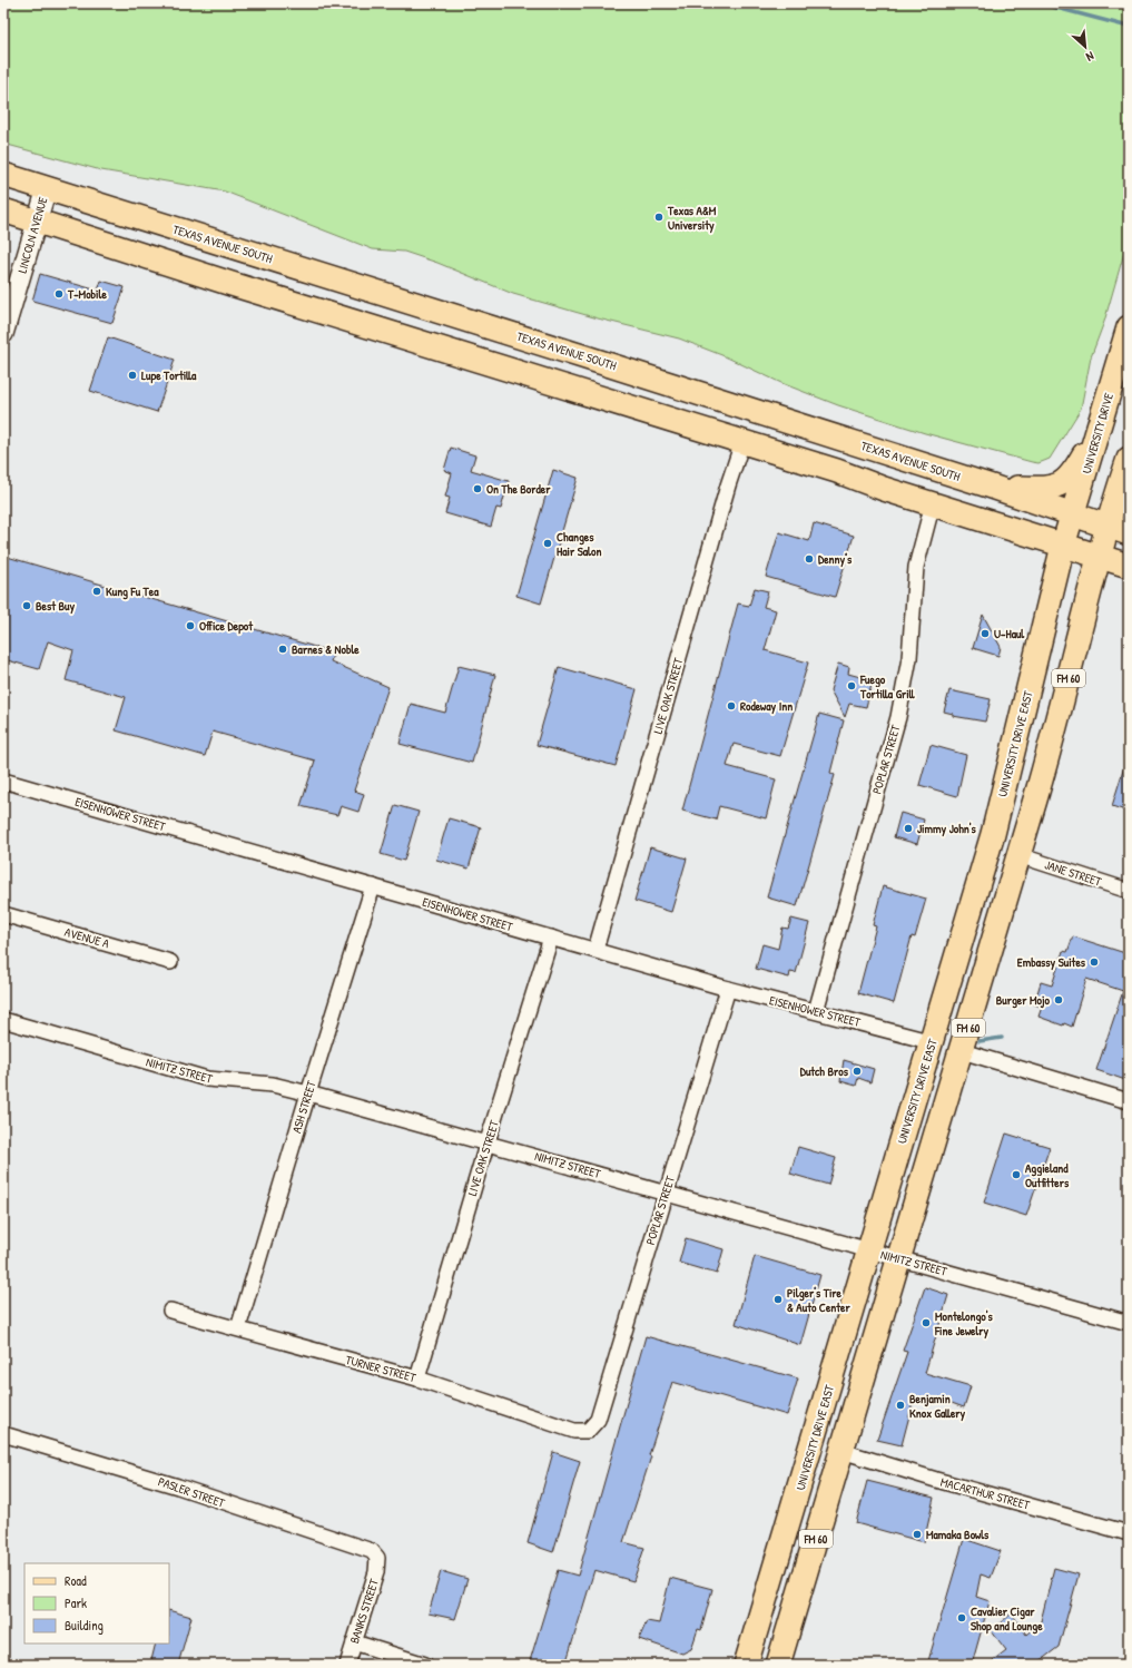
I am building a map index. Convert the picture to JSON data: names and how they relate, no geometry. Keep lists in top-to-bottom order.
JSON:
{
  "streets": {
    "main road": [
      "TEXAS AVENUE SOUTH",
      "UNIVERSITY DRIVE",
      "FM 60",
      "UNIVERSITY DRIVE EAST"
    ],
    "street": [
      "LINCOLN AVENUE",
      "LIVE OAK STREET",
      "POPLAR STREET",
      "EISENHOWER STREET",
      "JANE STREET",
      "AVENUE A",
      "NIMITZ STREET",
      "ASH STREET",
      "TURNER STREET",
      "PASLER STREET",
      "MACARTHUR STREET",
      "BANKS STREET"
    ]
  },
  "crossings": [
    ["LINCOLN AVENUE", "TEXAS AVENUE SOUTH"],
    ["TEXAS AVENUE SOUTH", "UNIVERSITY DRIVE"],
    ["TEXAS AVENUE SOUTH", "FM 60"],
    ["TEXAS AVENUE SOUTH", "UNIVERSITY DRIVE EAST"],
    ["UNIVERSITY DRIVE", "UNIVERSITY DRIVE EAST"],
    ["FM 60", "JANE STREET"],
    ["FM 60", "NIMITZ STREET"],
    ["FM 60", "MACARTHUR STREET"],
    ["LIVE OAK STREET", "EISENHOWER STREET"],
    ["LIVE OAK STREET", "NIMITZ STREET"],
    ["LIVE OAK STREET", "TURNER STREET"],
    ["UNIVERSITY DRIVE EAST", "EISENHOWER STREET"],
    ["UNIVERSITY DRIVE EAST", "NIMITZ STREET"],
    ["POPLAR STREET", "EISENHOWER STREET"],
    ["POPLAR STREET", "NIMITZ STREET"],
    ["POPLAR STREET", "TURNER STREET"],
    ["EISENHOWER STREET", "ASH STREET"],
    ["NIMITZ STREET", "ASH STREET"],
    ["ASH STREET", "TURNER STREET"],
    ["PASLER STREET", "BANKS STREET"]
  ],
  "places": [
    "Texas A&M University",
    "T-Mobile",
    "Lupe Tortilla",
    "On The Border",
    "Changes Hair Salon",
    "Denny's",
    "Kung Fu Tea",
    "Best Buy",
    "Office Depot",
    "U-Haul",
    "Barnes & Noble",
    "Fuego Tortilla Grill",
    "Rodeway Inn",
    "Jimmy John's",
    "Embassy Suites",
    "Burger Mojo",
    "Dutch Bros",
    "Aggieland Outfitters",
    "Pilger's Tire & Auto Center",
    "Montelongo's Fine Jewelry",
    "Benjamin Knox Gallery",
    "Mamaka Bowls",
    "Cavalier Cigar Shop and Lounge"
  ],
  "legend": ["Road", "Park", "Building"],
  "north": "bottom right"
}
